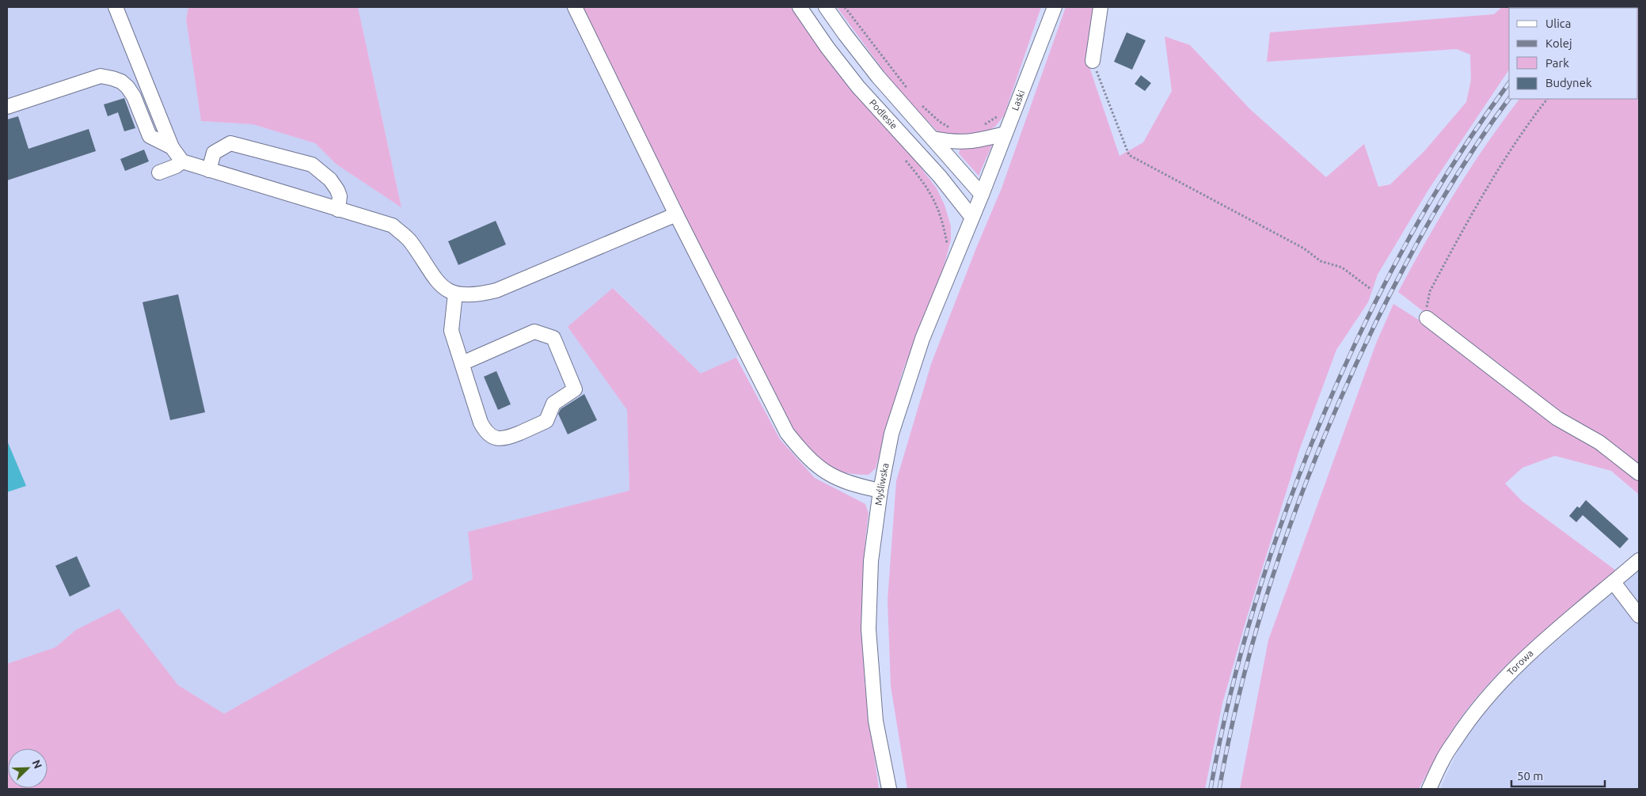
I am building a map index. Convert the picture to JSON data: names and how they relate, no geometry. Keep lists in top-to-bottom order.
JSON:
{
  "streets": {
    "street": [
      "Laski",
      "Podlesie",
      "Myśliwska",
      "Torowa"
    ]
  },
  "crossings": [
    ["Laski", "Myśliwska"],
    ["Podlesie", "Myśliwska"]
  ],
  "legend": [
    "Ulica",
    "Kolej",
    "Park",
    "Budynek"
  ],
  "scale_bar": "50 m",
  "north": "top right"
}
